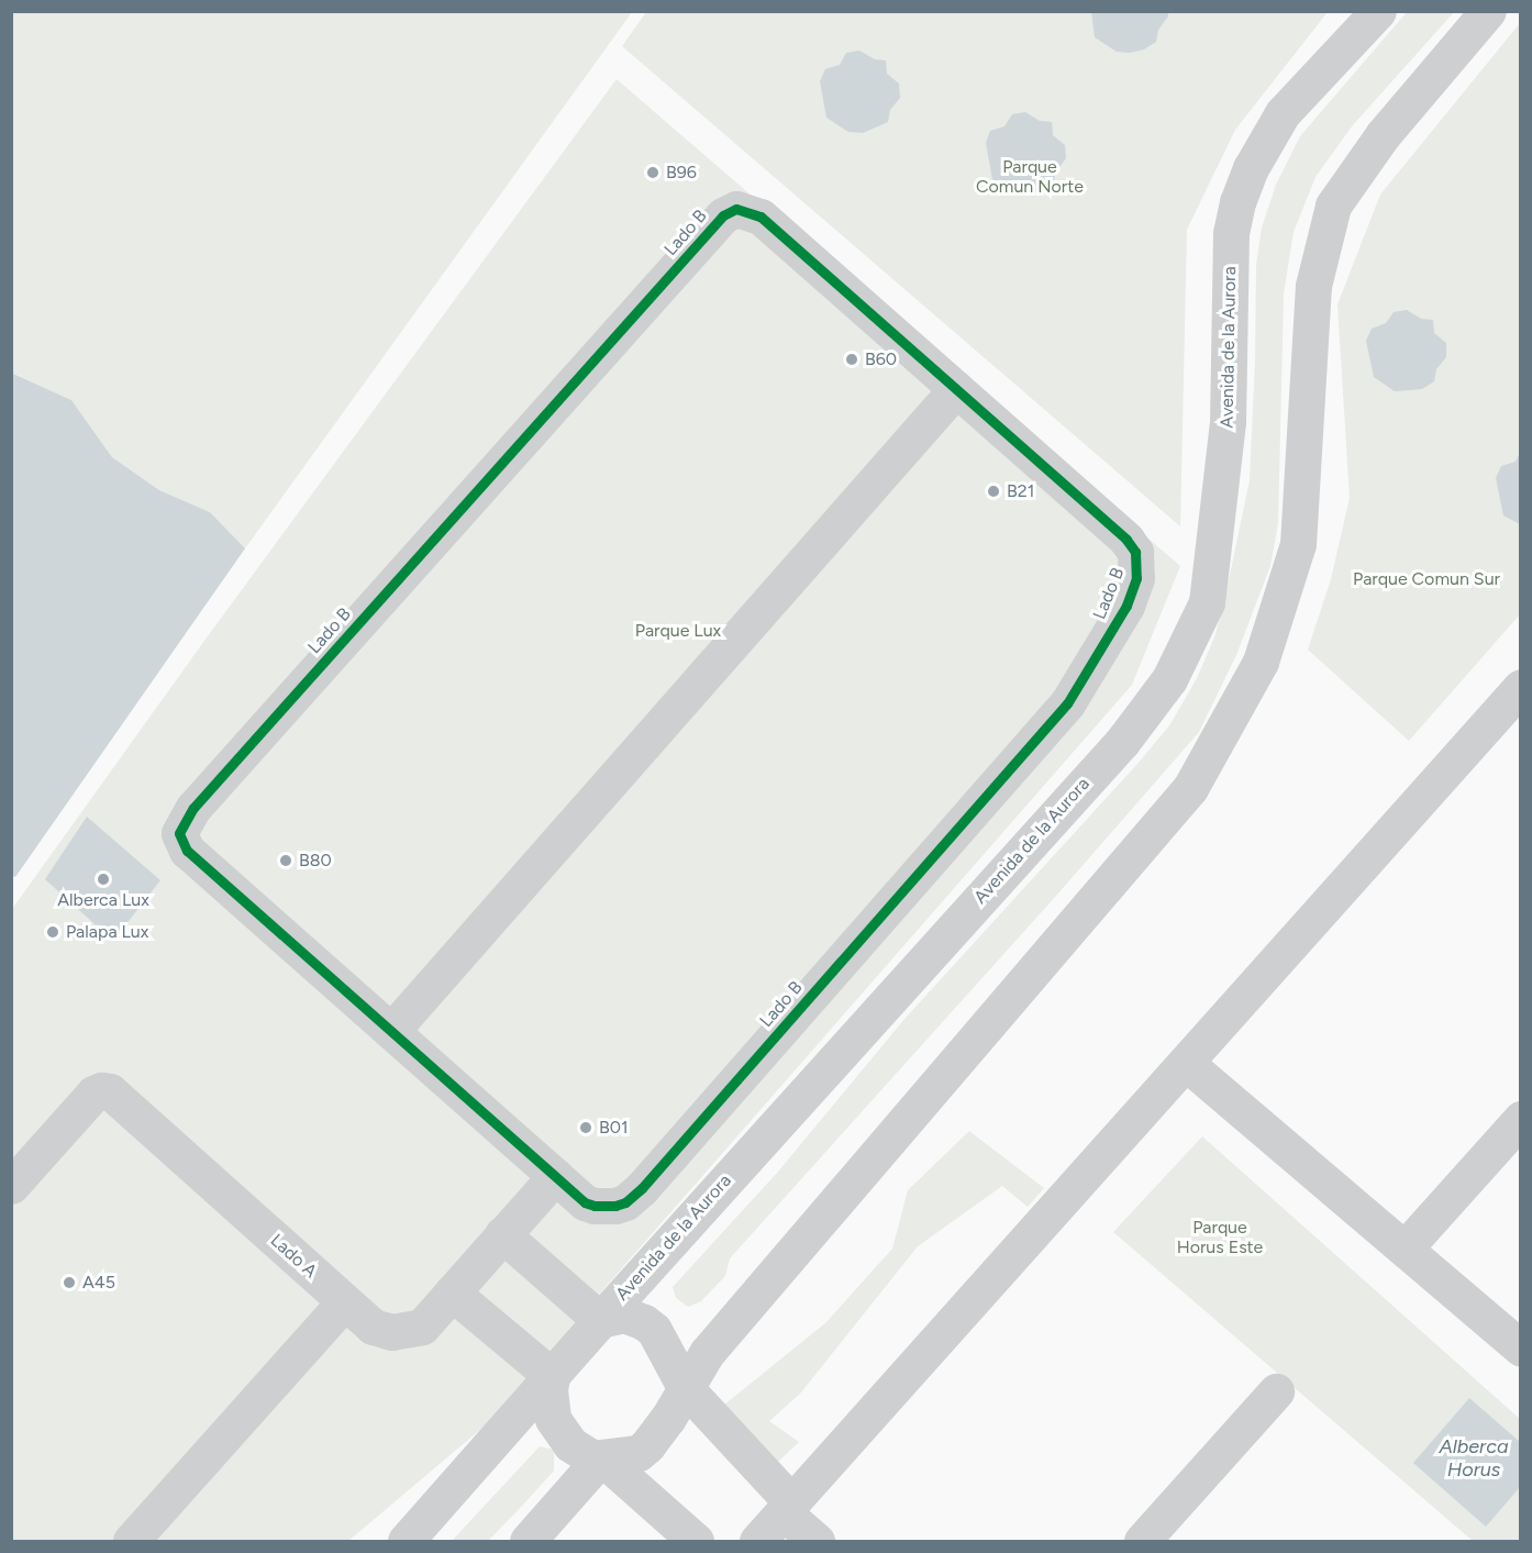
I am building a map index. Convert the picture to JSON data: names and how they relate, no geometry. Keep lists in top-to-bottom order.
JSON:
{
  "streets": {
    "street": ["Lado B", "Avenida de la Aurora", "Lado A"]
  },
  "crossings": [
    ["Lado B", "Lado A"]
  ],
  "water": ["Alberca Horus"],
  "parks": [
    "Parque Comun Norte",
    "Parque Comun Sur",
    "Parque Lux",
    "Parque Horus Este"
  ],
  "places": [
    "B96",
    "B60",
    "B21",
    "B80",
    "Alberca Lux",
    "Palapa Lux",
    "B01",
    "A45"
  ]
}
